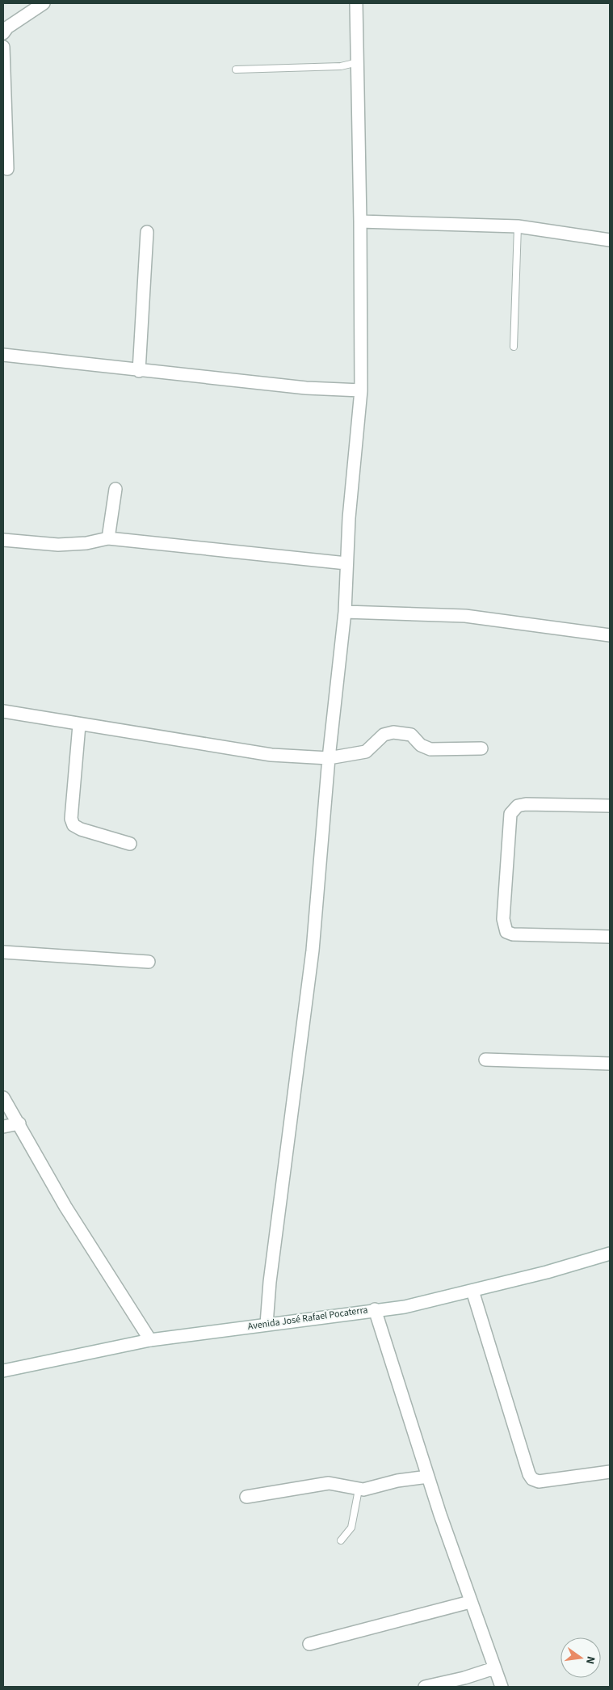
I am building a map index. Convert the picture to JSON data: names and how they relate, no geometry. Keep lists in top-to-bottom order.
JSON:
{
  "streets": {
    "street": ["Avenida José Rafael Pocaterra"]
  },
  "north": "right"
}
